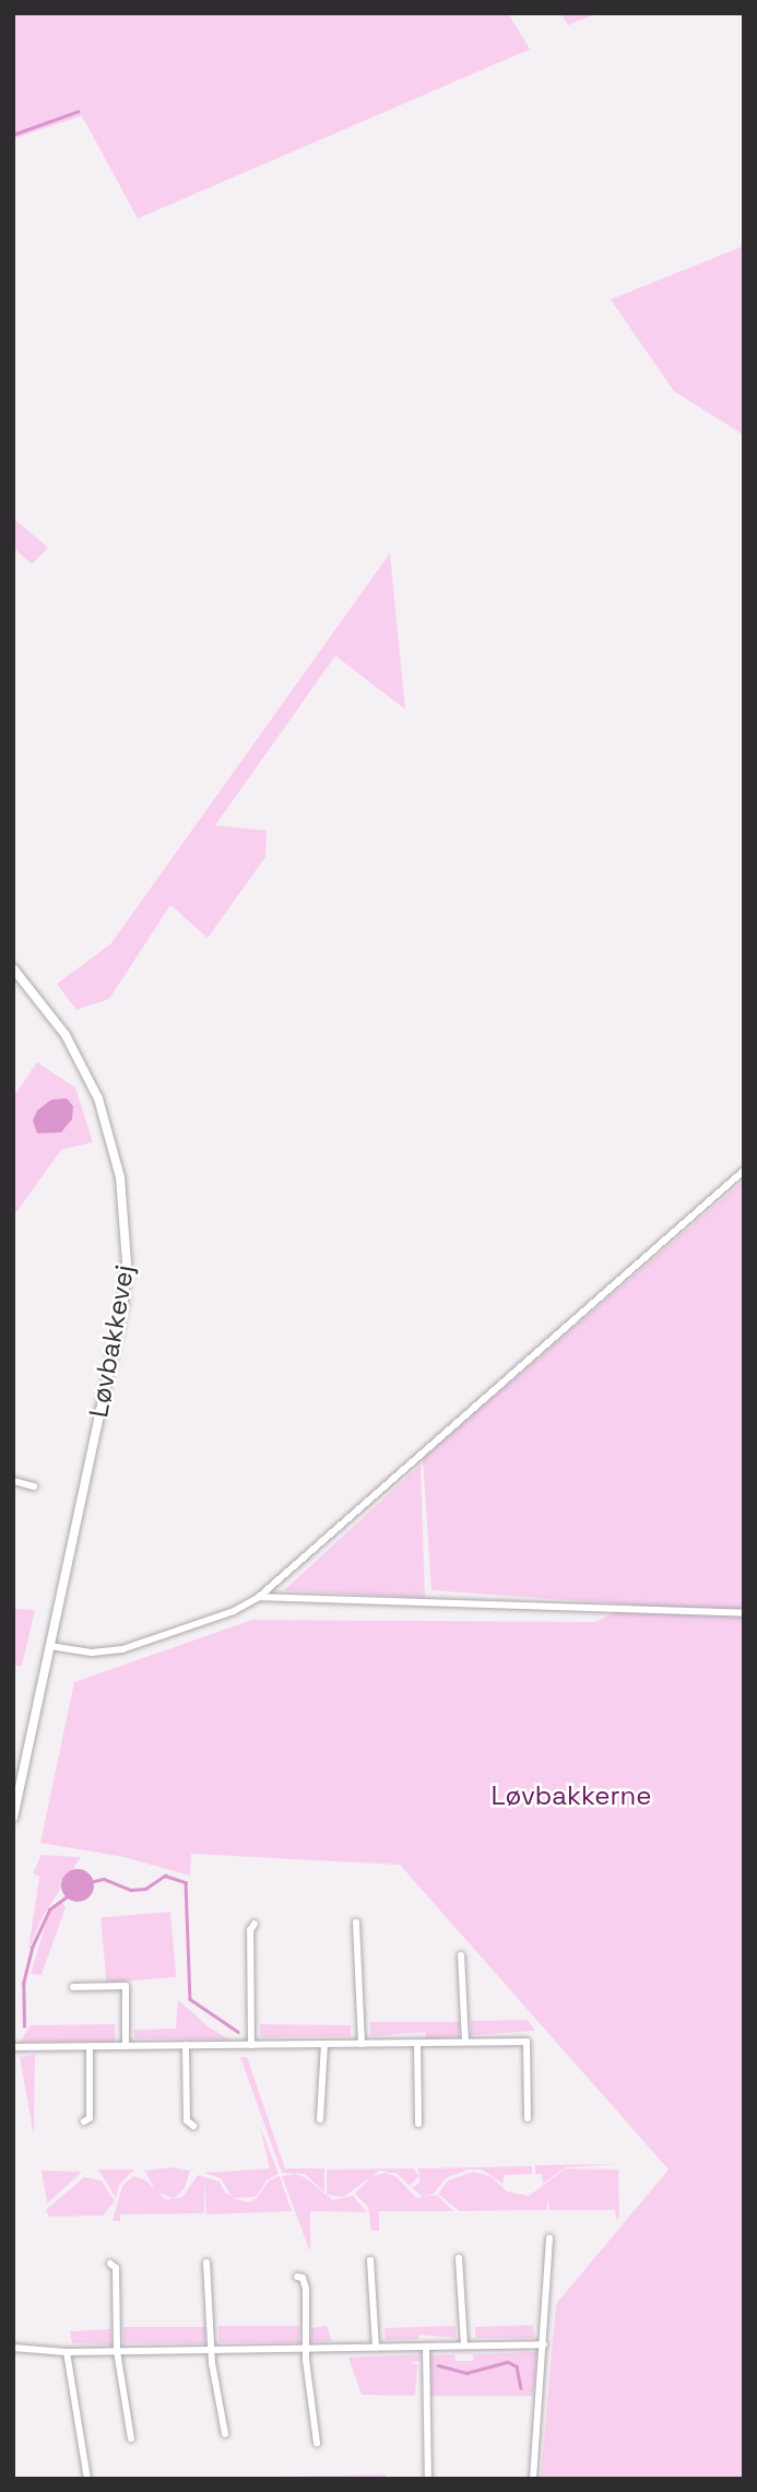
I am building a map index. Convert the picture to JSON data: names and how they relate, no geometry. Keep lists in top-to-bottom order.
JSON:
{
  "streets": {
    "street": ["Løvbakkevej"]
  },
  "parks": ["Løvbakkerne"]
}
